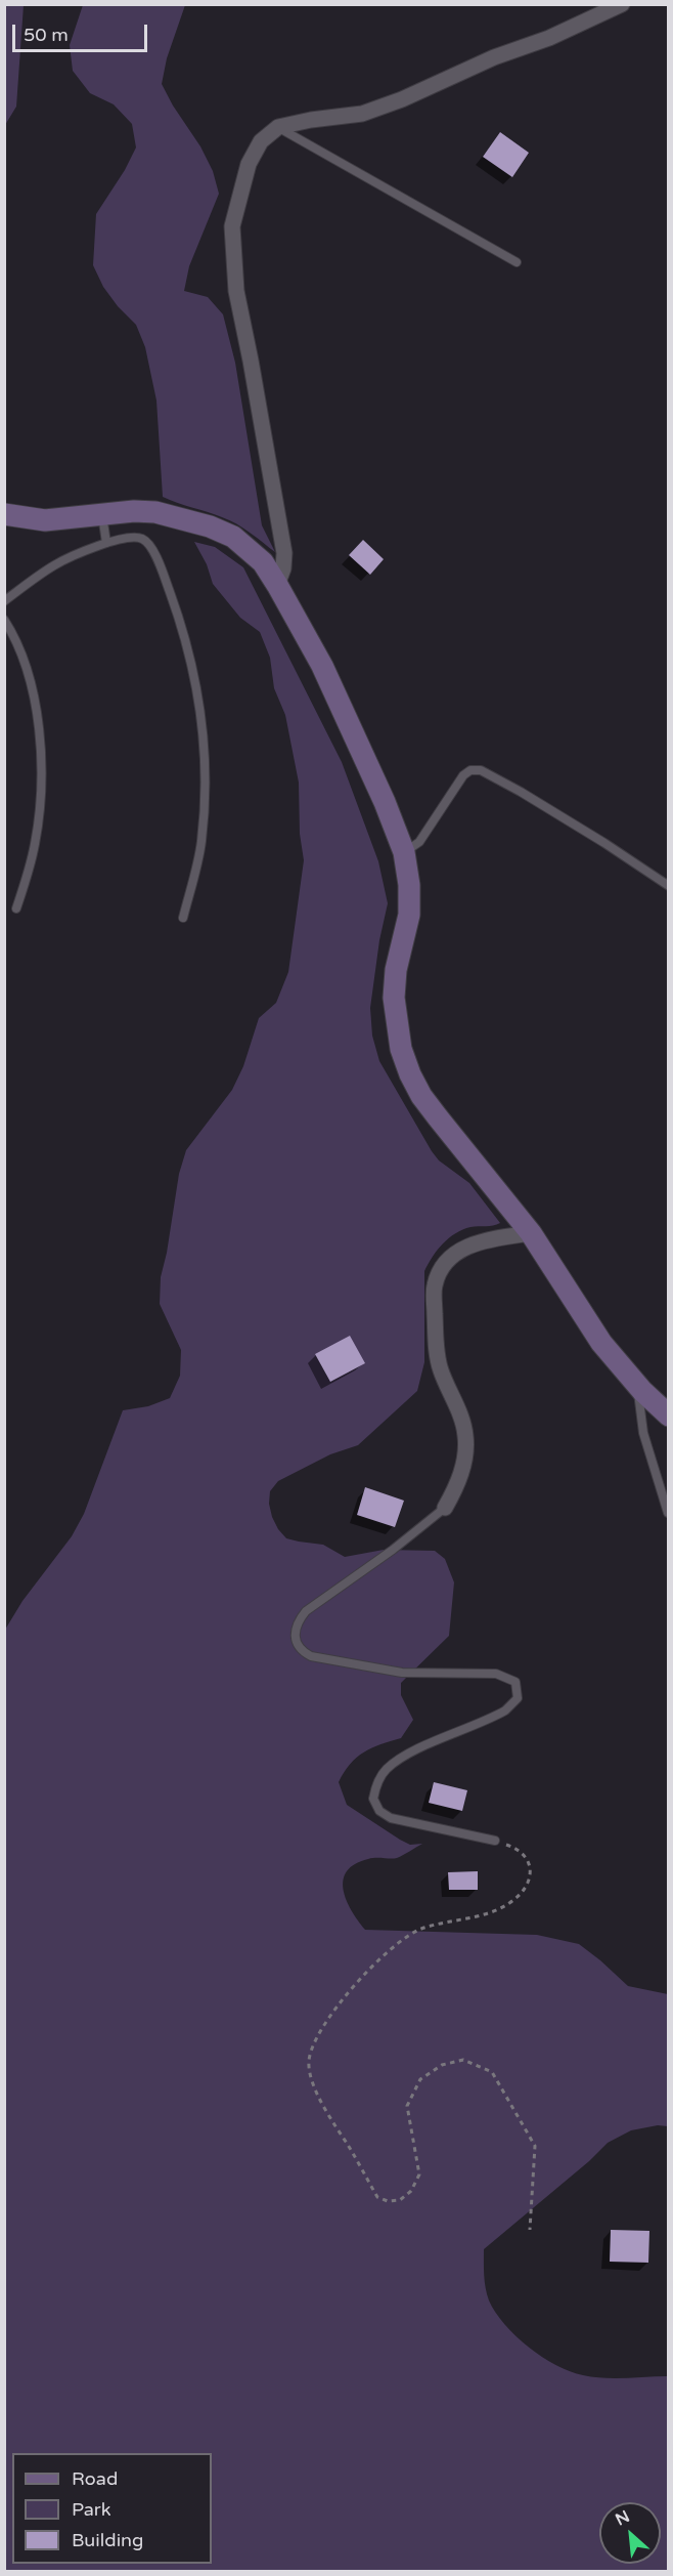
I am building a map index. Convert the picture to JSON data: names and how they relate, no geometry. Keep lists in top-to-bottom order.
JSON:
{
  "legend": ["Road", "Park", "Building"],
  "scale_bar": "50 m",
  "north": "top left"
}
